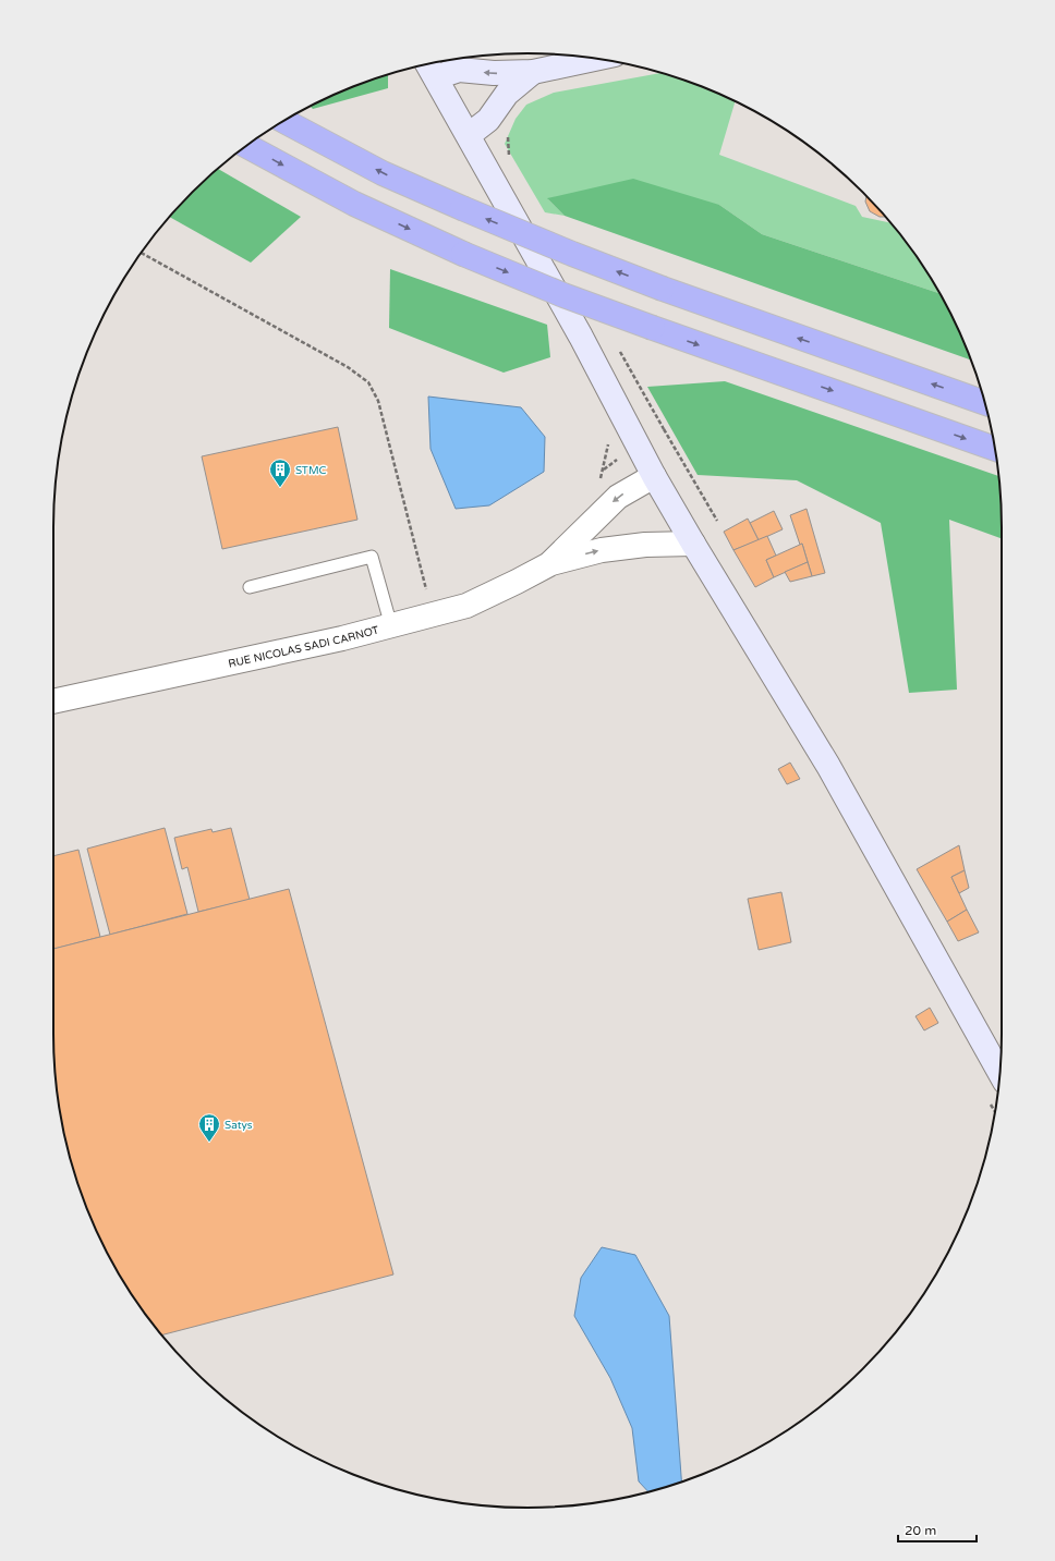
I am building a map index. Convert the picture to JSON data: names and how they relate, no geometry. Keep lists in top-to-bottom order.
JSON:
{
  "streets": {
    "street": ["RUE NICOLAS SADI CARNOT"]
  },
  "places": {
    "building": ["STMC", "Satys"]
  },
  "scale_bar": "20 m"
}
